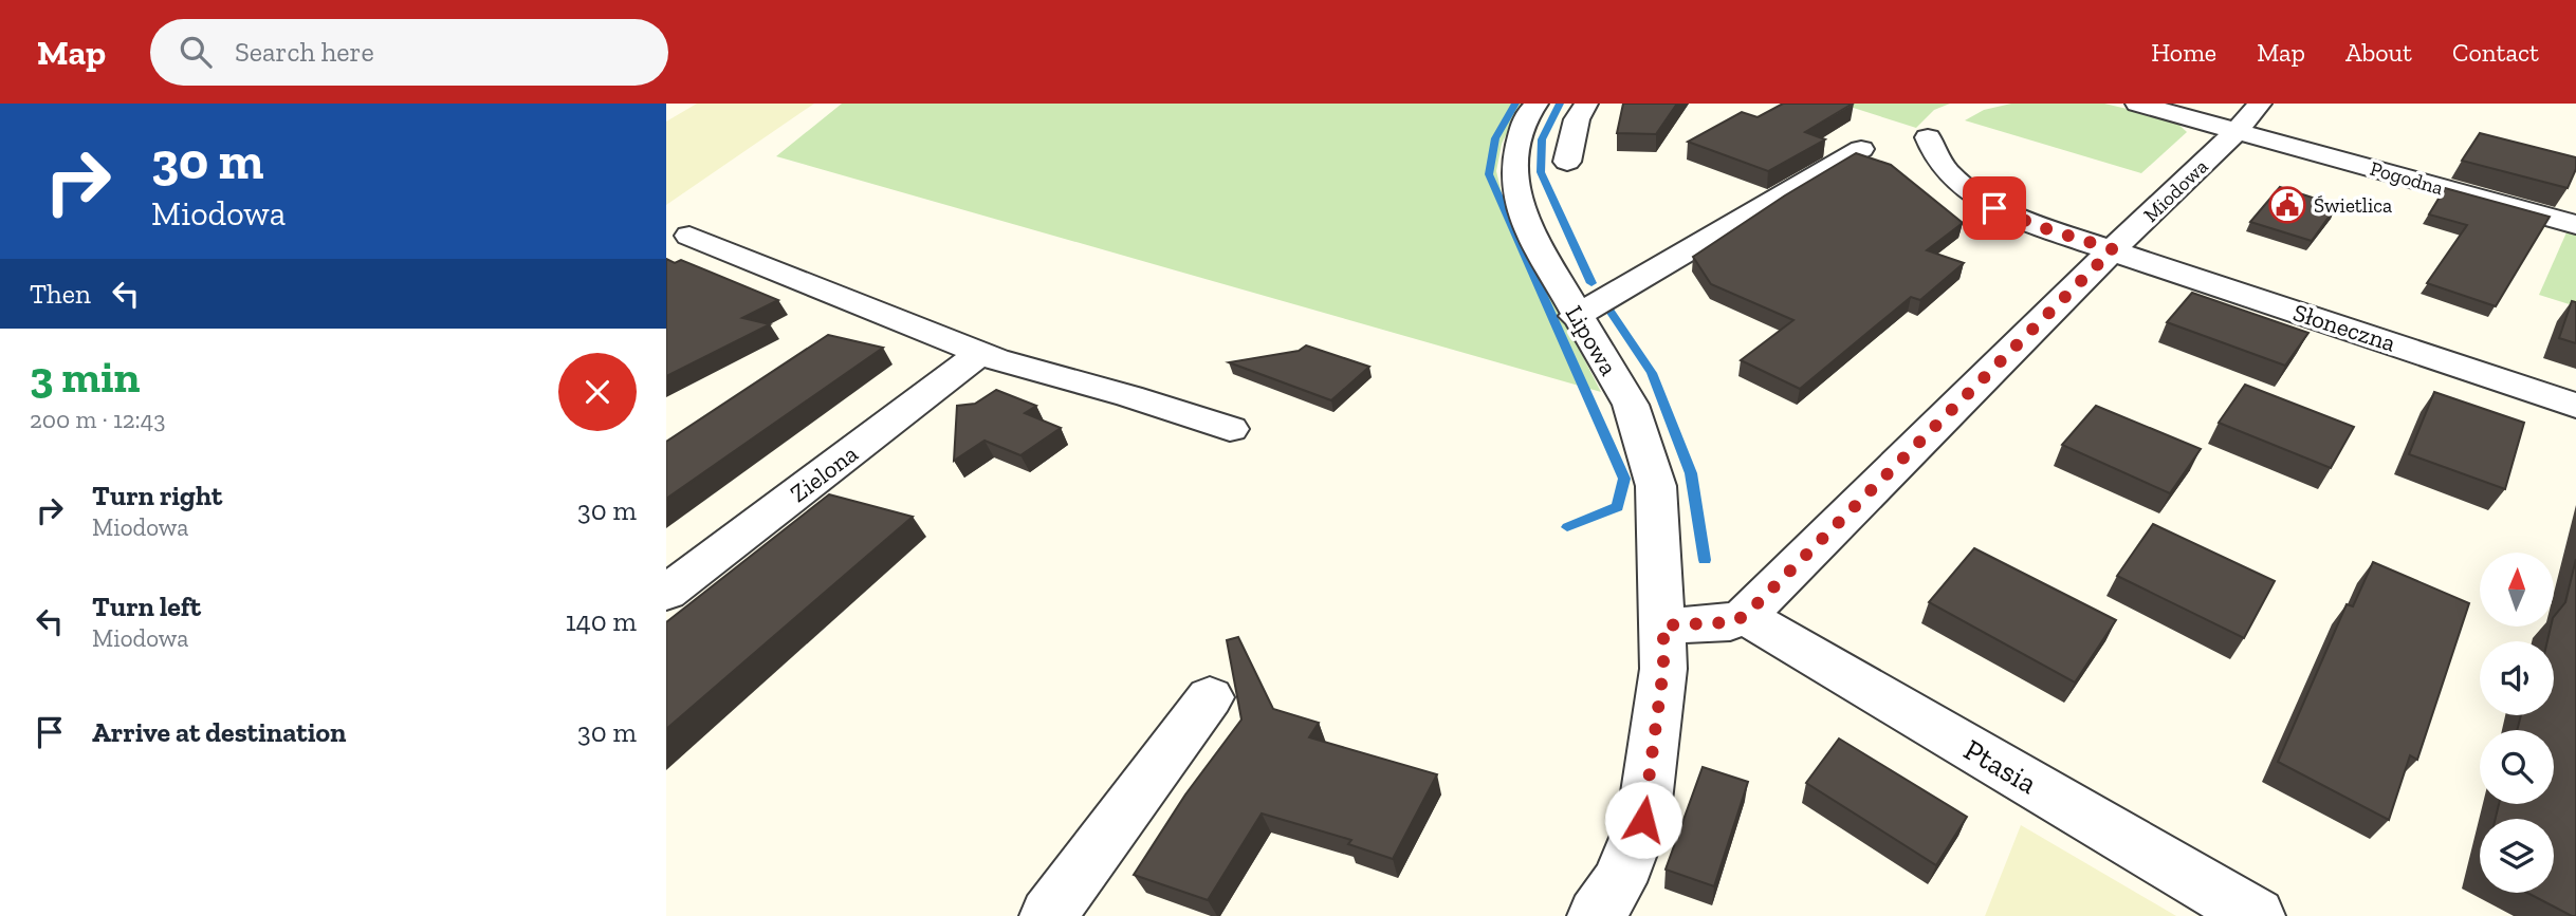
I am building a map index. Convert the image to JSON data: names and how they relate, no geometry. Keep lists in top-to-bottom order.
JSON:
{
  "streets": {
    "street": [
      "Pogodna",
      "Miodowa",
      "Słoneczna",
      "Lipowa",
      "Zielona",
      "Ptasia"
    ]
  },
  "crossings": [
    ["Pogodna", "Miodowa"],
    ["Miodowa", "Słoneczna"],
    ["Miodowa", "Ptasia"]
  ],
  "places": {
    "public building": ["Świetlica"]
  },
  "north": "top",
  "page": {
    "header": "Map",
    "search": "Search here",
    "nav": [
      "Home",
      "Map",
      "About",
      "Contact"
    ],
    "turn": ["30 m", "Miodowa"],
    "then": "Then",
    "heading": ["3 min", "200 m · 12:43"],
    "list": [
      {
        "name": "Turn right",
        "note": "Miodowa",
        "value": "30 m"
      },
      {
        "name": "Turn left",
        "note": "Miodowa",
        "value": "140 m"
      },
      {
        "name": "Arrive at destination",
        "value": "30 m"
      }
    ]
  }
}
